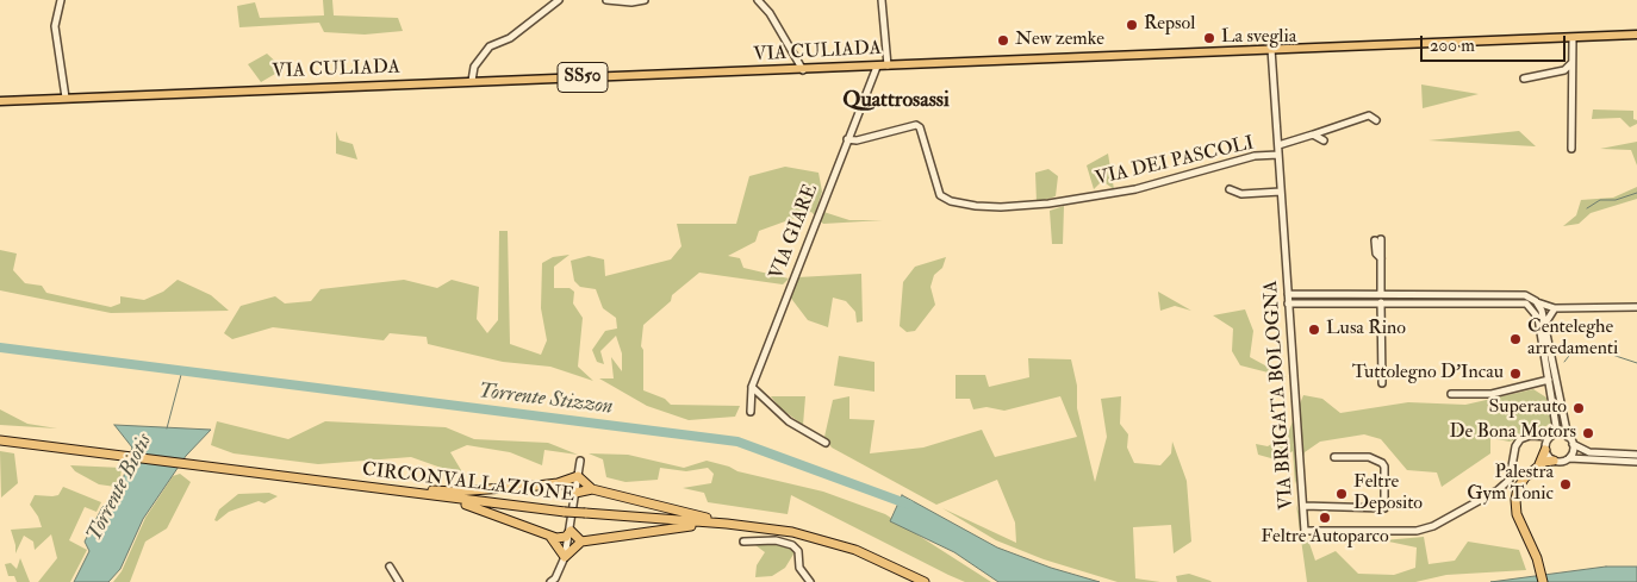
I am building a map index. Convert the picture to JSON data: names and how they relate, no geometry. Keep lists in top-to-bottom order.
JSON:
{
  "streets": {
    "highway": ["CIRCONVALLAZIONE"],
    "main road": ["VIA CULIADA", "SS50"],
    "street": ["VIA DEI PASCOLI", "VIA GIARE", "VIA BRIGATA BOLOGNA"]
  },
  "crossings": [
    ["VIA CULIADA", "VIA GIARE"],
    ["VIA CULIADA", "VIA BRIGATA BOLOGNA"],
    ["VIA DEI PASCOLI", "VIA GIARE"],
    ["VIA DEI PASCOLI", "VIA BRIGATA BOLOGNA"]
  ],
  "districts": ["Quattrosassi"],
  "water": ["Torrente Stizzon", "Torrente Biotis"],
  "places": [
    "Repsol",
    "La sveglia",
    "New zemke",
    "Lusa Rino",
    "Centeleghe arredamenti",
    "Tuttolegno D'Incau",
    "Superauto",
    "De Bona Motors",
    "Palestra Gym Tonic",
    "Feltre Deposito",
    "Feltre Autoparco"
  ],
  "scale_bar": "200 m"
}
